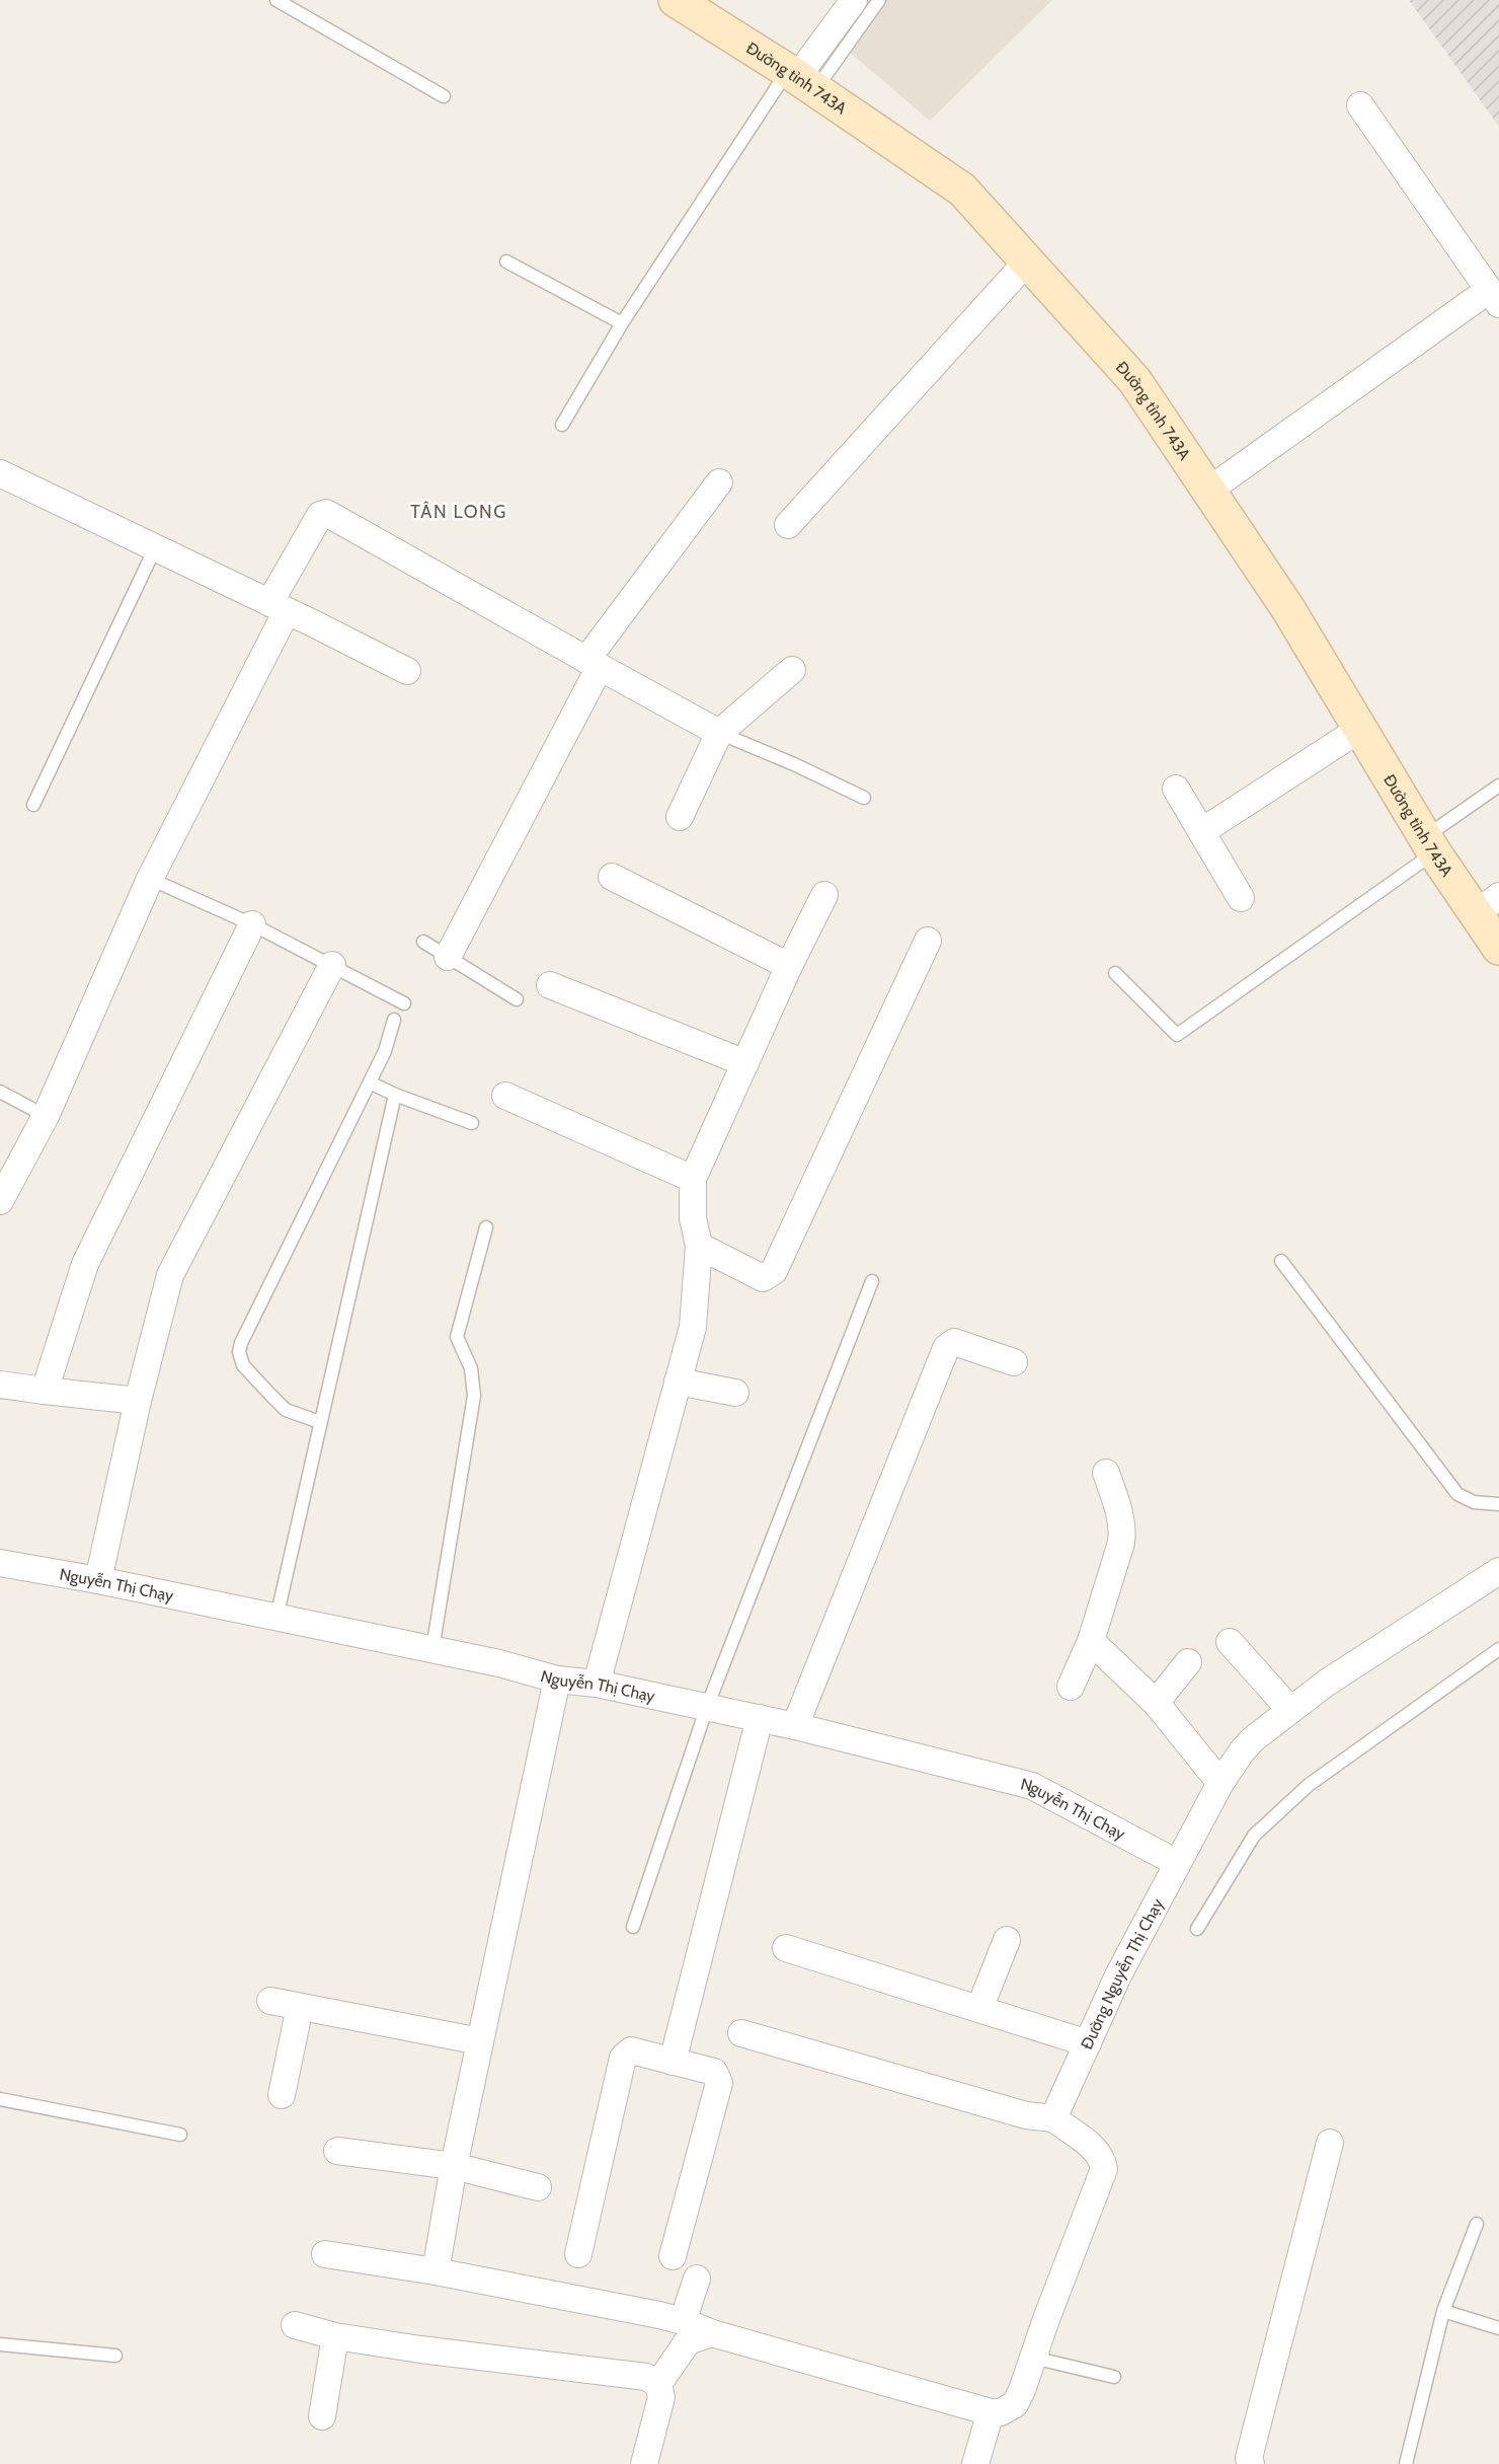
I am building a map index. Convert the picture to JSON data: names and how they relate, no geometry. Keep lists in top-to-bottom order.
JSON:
{
  "streets": {
    "main road": ["Đường tỉnh 743A"],
    "street": ["Nguyễn Thị Chạy", "Đường Nguyễn Thị Chạy"]
  },
  "crossings": [
    ["Nguyễn Thị Chạy", "Đường Nguyễn Thị Chạy"]
  ],
  "districts": ["TÂN LONG"]
}
